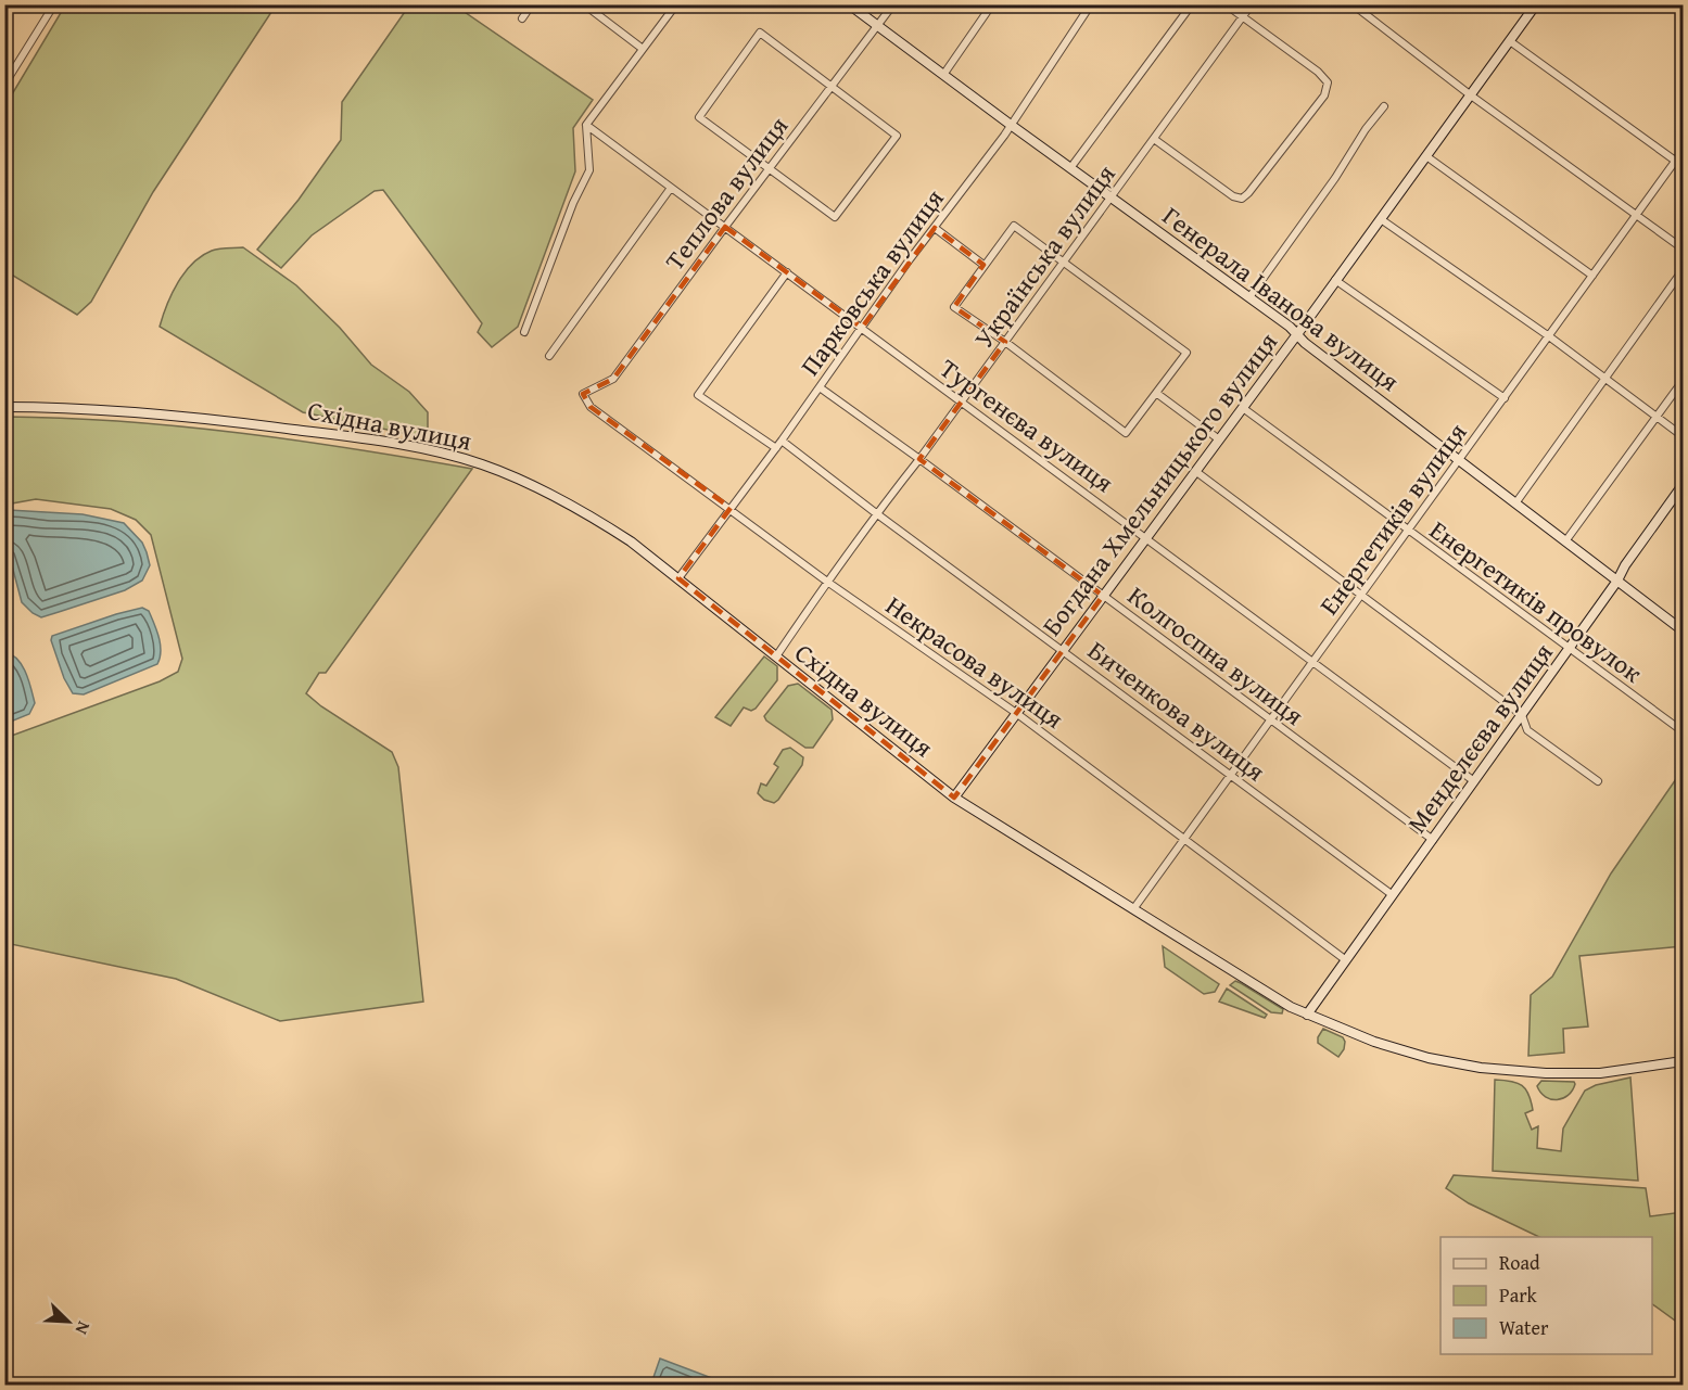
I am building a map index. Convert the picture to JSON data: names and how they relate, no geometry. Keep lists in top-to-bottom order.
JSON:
{
  "streets": {
    "street": [
      "Теплова вулиця",
      "Українська вулиця",
      "Парковська вулиця",
      "Генерала Іванова вулиця",
      "Східна вулиця",
      "Тургенєва вулиця",
      "Богдана Хмельницького вулиця",
      "Енергетиків вулиця",
      "Енергетиків провулок",
      "Колгоспна вулиця",
      "Некрасова вулиця",
      "Биченкова вулиця",
      "Менделєєва вулиця"
    ]
  },
  "crossings": [
    ["Теплова вулиця", "Генерала Іванова вулиця"],
    ["Теплова вулиця", "Тургенєва вулиця"],
    ["Теплова вулиця", "Некрасова вулиця"],
    ["Українська вулиця", "Генерала Іванова вулиця"],
    ["Українська вулиця", "Східна вулиця"],
    ["Українська вулиця", "Тургенєва вулиця"],
    ["Українська вулиця", "Колгоспна вулиця"],
    ["Українська вулиця", "Некрасова вулиця"],
    ["Українська вулиця", "Биченкова вулиця"],
    ["Парковська вулиця", "Генерала Іванова вулиця"],
    ["Парковська вулиця", "Східна вулиця"],
    ["Парковська вулиця", "Тургенєва вулиця"],
    ["Парковська вулиця", "Колгоспна вулиця"],
    ["Парковська вулиця", "Некрасова вулиця"],
    ["Парковська вулиця", "Биченкова вулиця"],
    ["Генерала Іванова вулиця", "Богдана Хмельницького вулиця"],
    ["Генерала Іванова вулиця", "Енергетиків вулиця"],
    ["Генерала Іванова вулиця", "Менделєєва вулиця"],
    ["Східна вулиця", "Богдана Хмельницького вулиця"],
    ["Східна вулиця", "Енергетиків вулиця"],
    ["Східна вулиця", "Менделєєва вулиця"],
    ["Тургенєва вулиця", "Богдана Хмельницького вулиця"],
    ["Тургенєва вулиця", "Енергетиків вулиця"],
    ["Тургенєва вулиця", "Менделєєва вулиця"],
    ["Богдана Хмельницького вулиця", "Енергетиків провулок"],
    ["Богдана Хмельницького вулиця", "Колгоспна вулиця"],
    ["Богдана Хмельницького вулиця", "Некрасова вулиця"],
    ["Богдана Хмельницького вулиця", "Биченкова вулиця"],
    ["Енергетиків вулиця", "Енергетиків провулок"],
    ["Енергетиків вулиця", "Колгоспна вулиця"],
    ["Енергетиків вулиця", "Некрасова вулиця"],
    ["Енергетиків вулиця", "Биченкова вулиця"],
    ["Енергетиків провулок", "Менделєєва вулиця"],
    ["Колгоспна вулиця", "Менделєєва вулиця"],
    ["Некрасова вулиця", "Менделєєва вулиця"],
    ["Биченкова вулиця", "Менделєєва вулиця"]
  ],
  "legend": ["Road", "Park", "Water"],
  "north": "bottom right"
}
